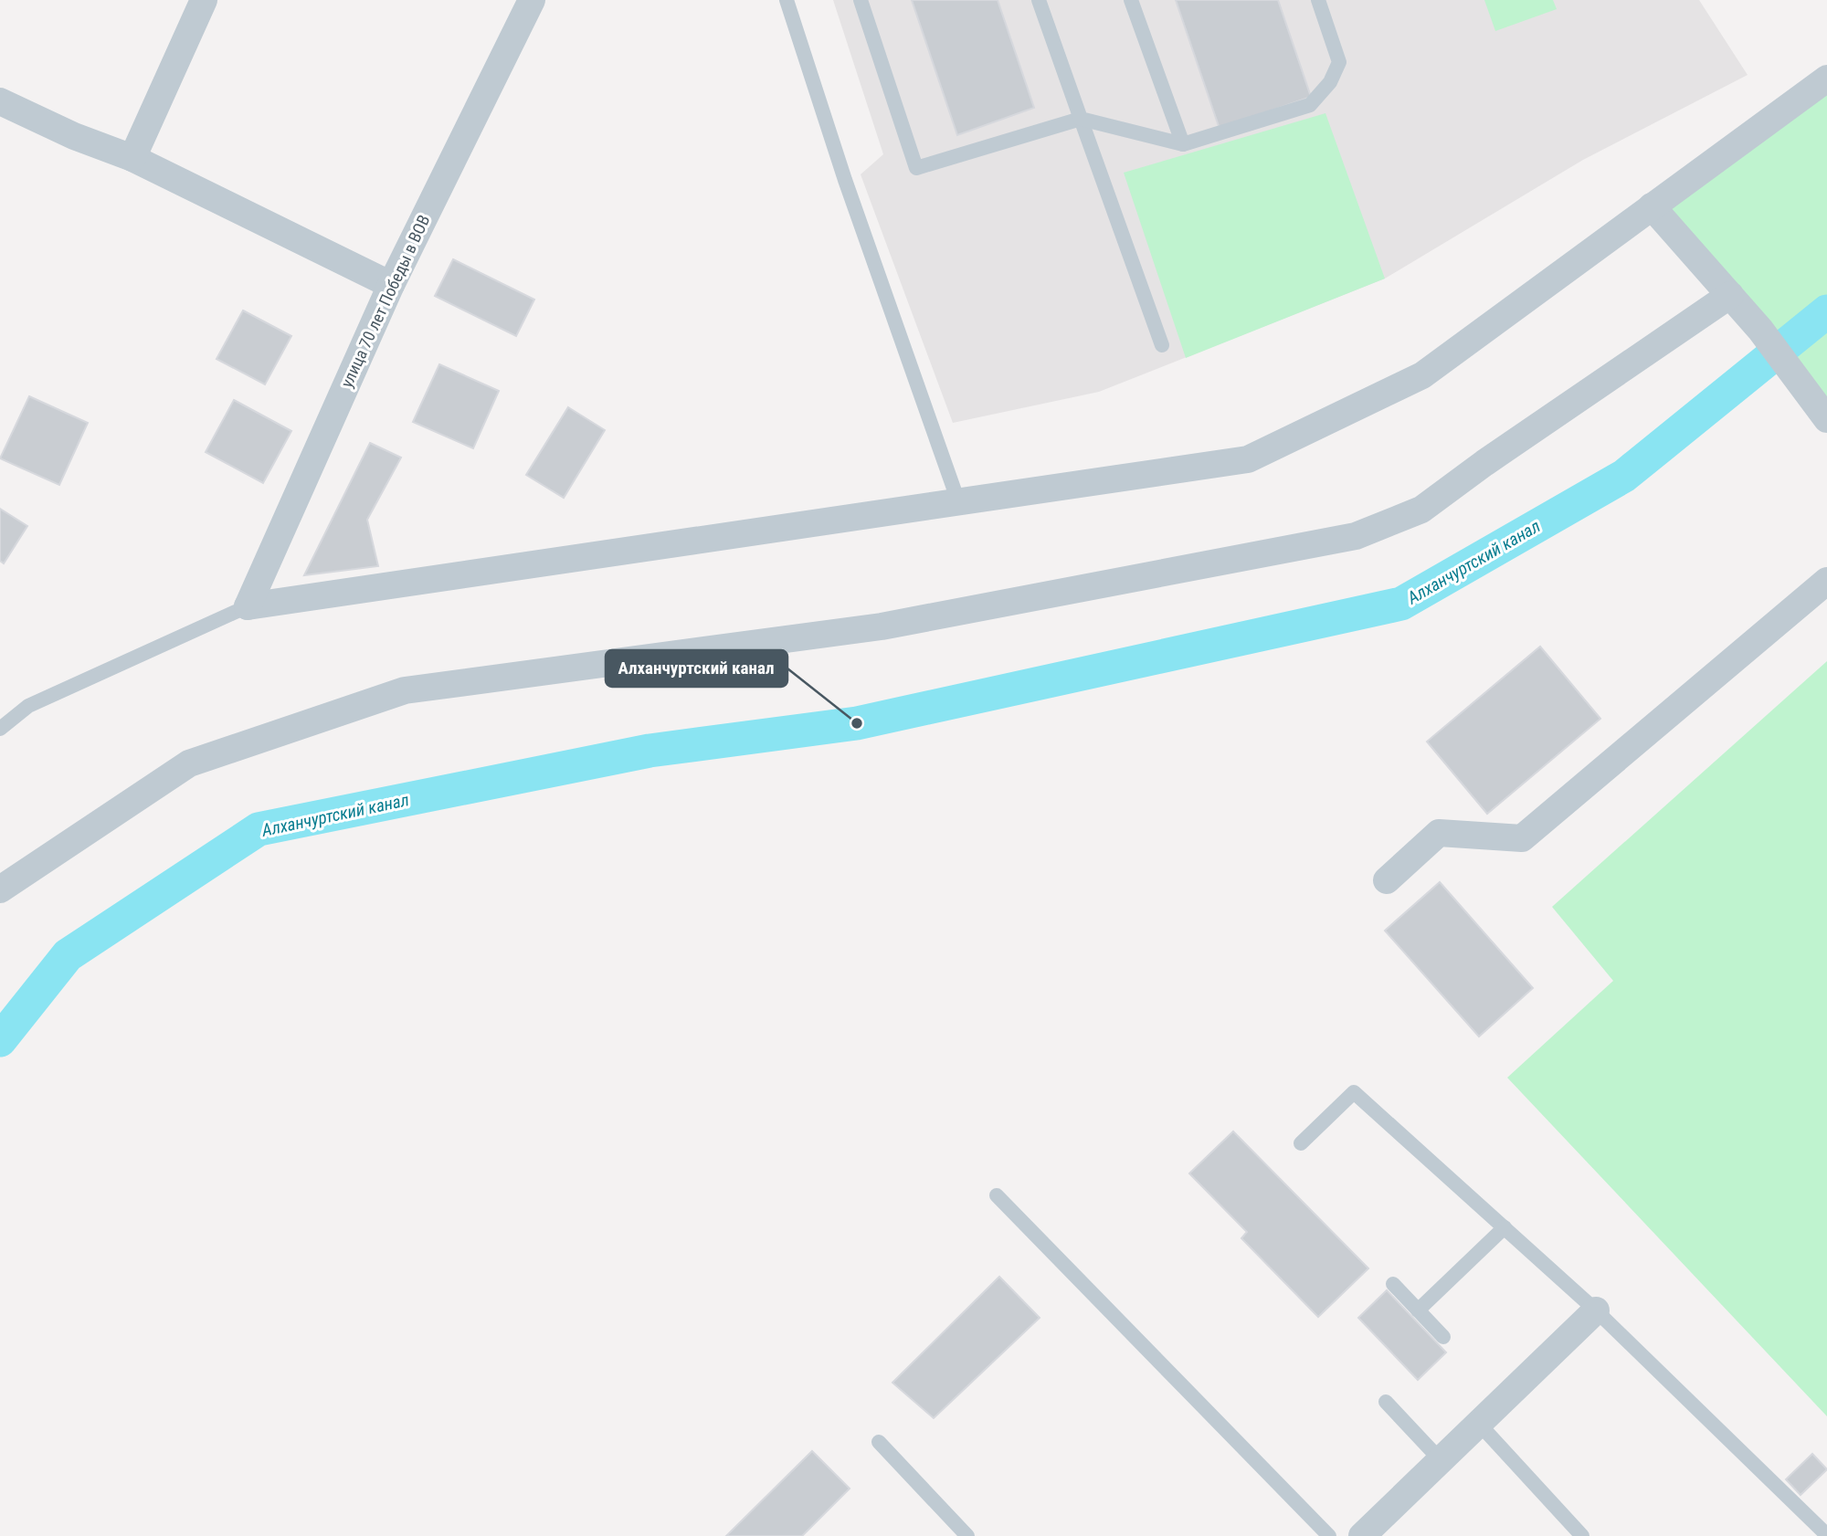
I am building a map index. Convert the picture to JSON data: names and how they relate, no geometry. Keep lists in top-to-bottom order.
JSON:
{
  "streets": {
    "street": ["улица 70 лет Победы в ВОВ"]
  },
  "water": ["Алханчуртский канал"],
  "places": ["Алханчуртский канал"]
}
